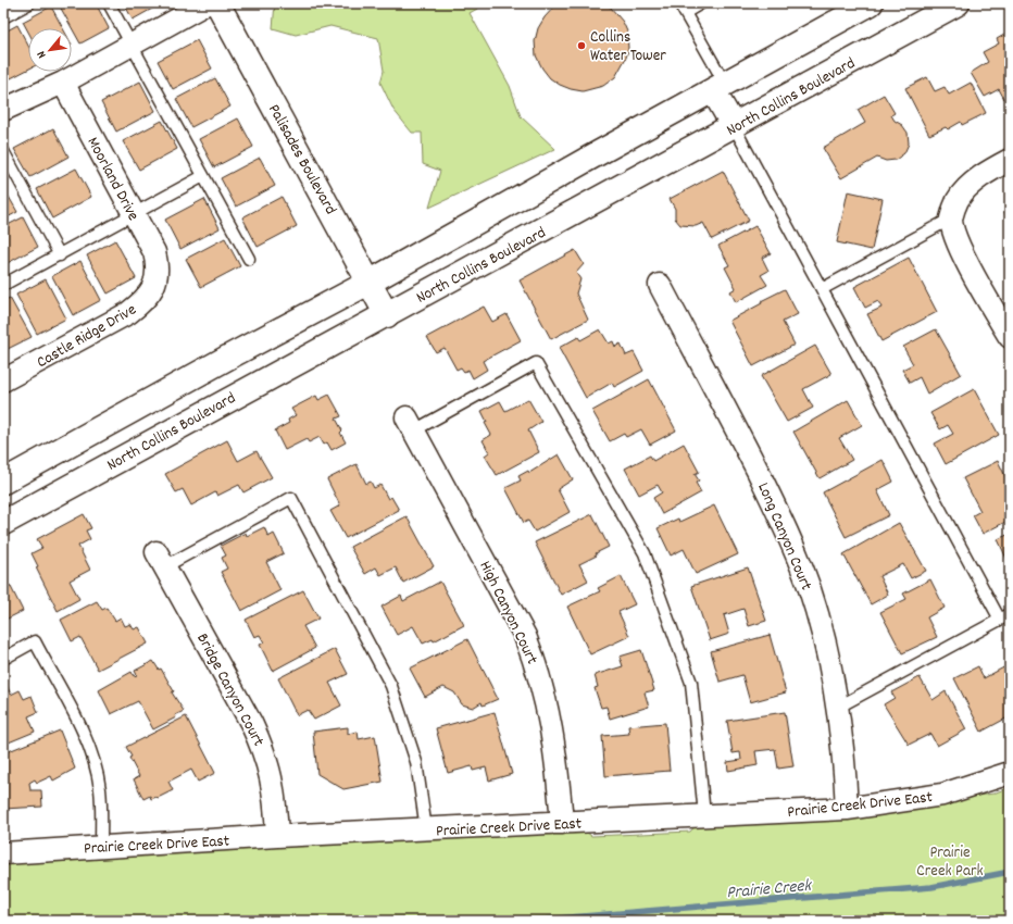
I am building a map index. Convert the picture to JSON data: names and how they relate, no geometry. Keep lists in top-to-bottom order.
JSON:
{
  "streets": {
    "main road": ["North Collins Boulevard", "Palisades Boulevard"],
    "street": [
      "Moorland Drive",
      "Castle Ridge Drive",
      "Long Canyon Court",
      "High Canyon Court",
      "Bridge Canyon Court",
      "Prairie Creek Drive East"
    ]
  },
  "crossings": [
    ["North Collins Boulevard", "Palisades Boulevard"],
    ["Moorland Drive", "Castle Ridge Drive"],
    ["Long Canyon Court", "Prairie Creek Drive East"],
    ["High Canyon Court", "Prairie Creek Drive East"],
    ["Bridge Canyon Court", "Prairie Creek Drive East"]
  ],
  "water": ["Prairie Creek"],
  "parks": ["Prairie Creek Park"],
  "places": ["Collins Water Tower"],
  "north": "bottom left"
}
